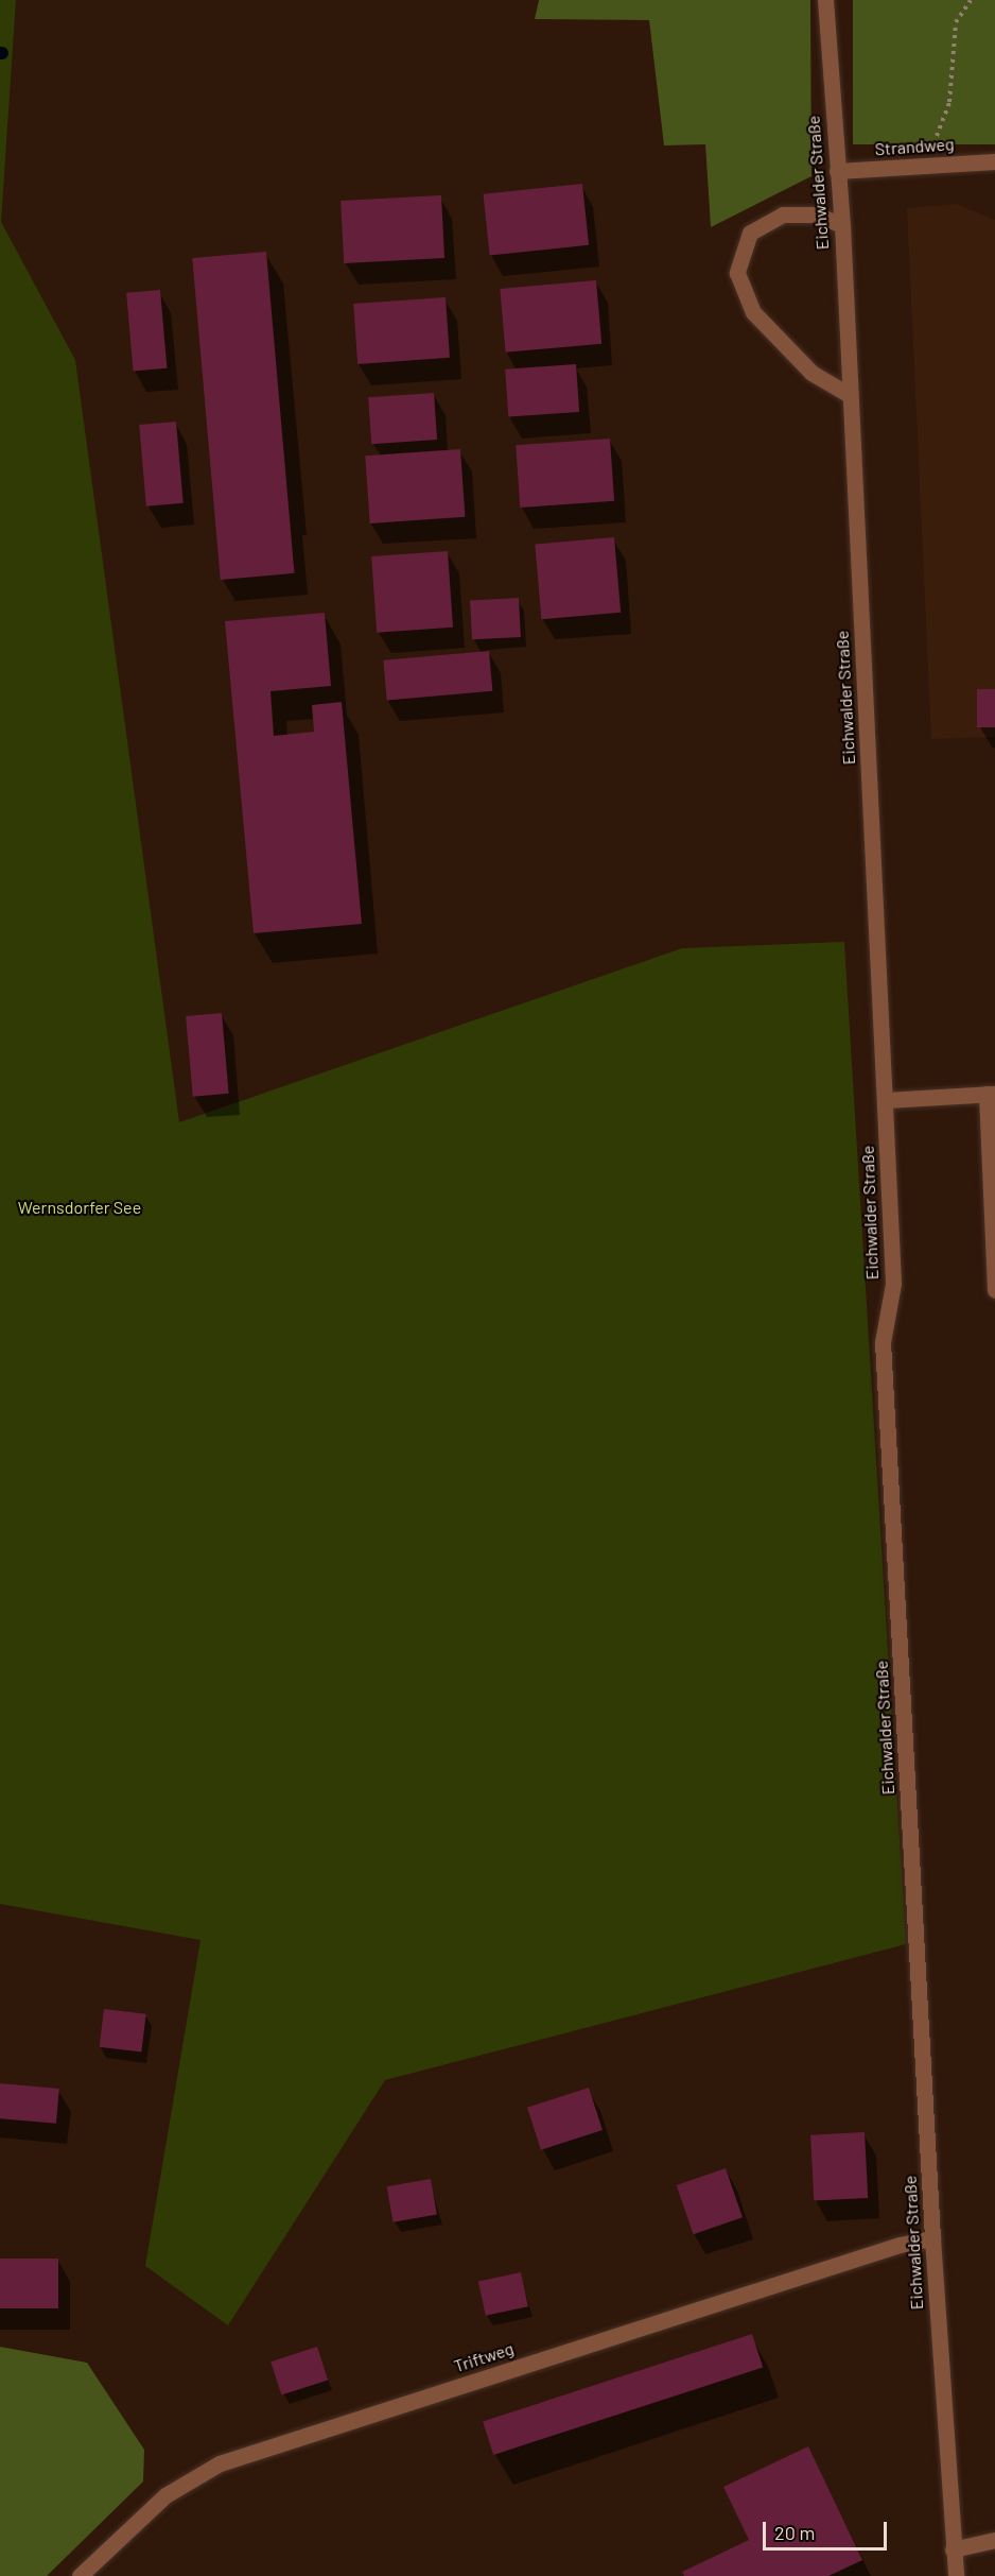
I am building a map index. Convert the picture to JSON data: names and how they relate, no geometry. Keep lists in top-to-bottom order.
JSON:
{
  "streets": {
    "street": ["Strandweg", "Eichwalder Straße", "Triftweg"]
  },
  "crossings": [
    ["Strandweg", "Eichwalder Straße"],
    ["Eichwalder Straße", "Triftweg"]
  ],
  "parks": ["Wernsdorfer See"],
  "scale_bar": "20 m"
}
